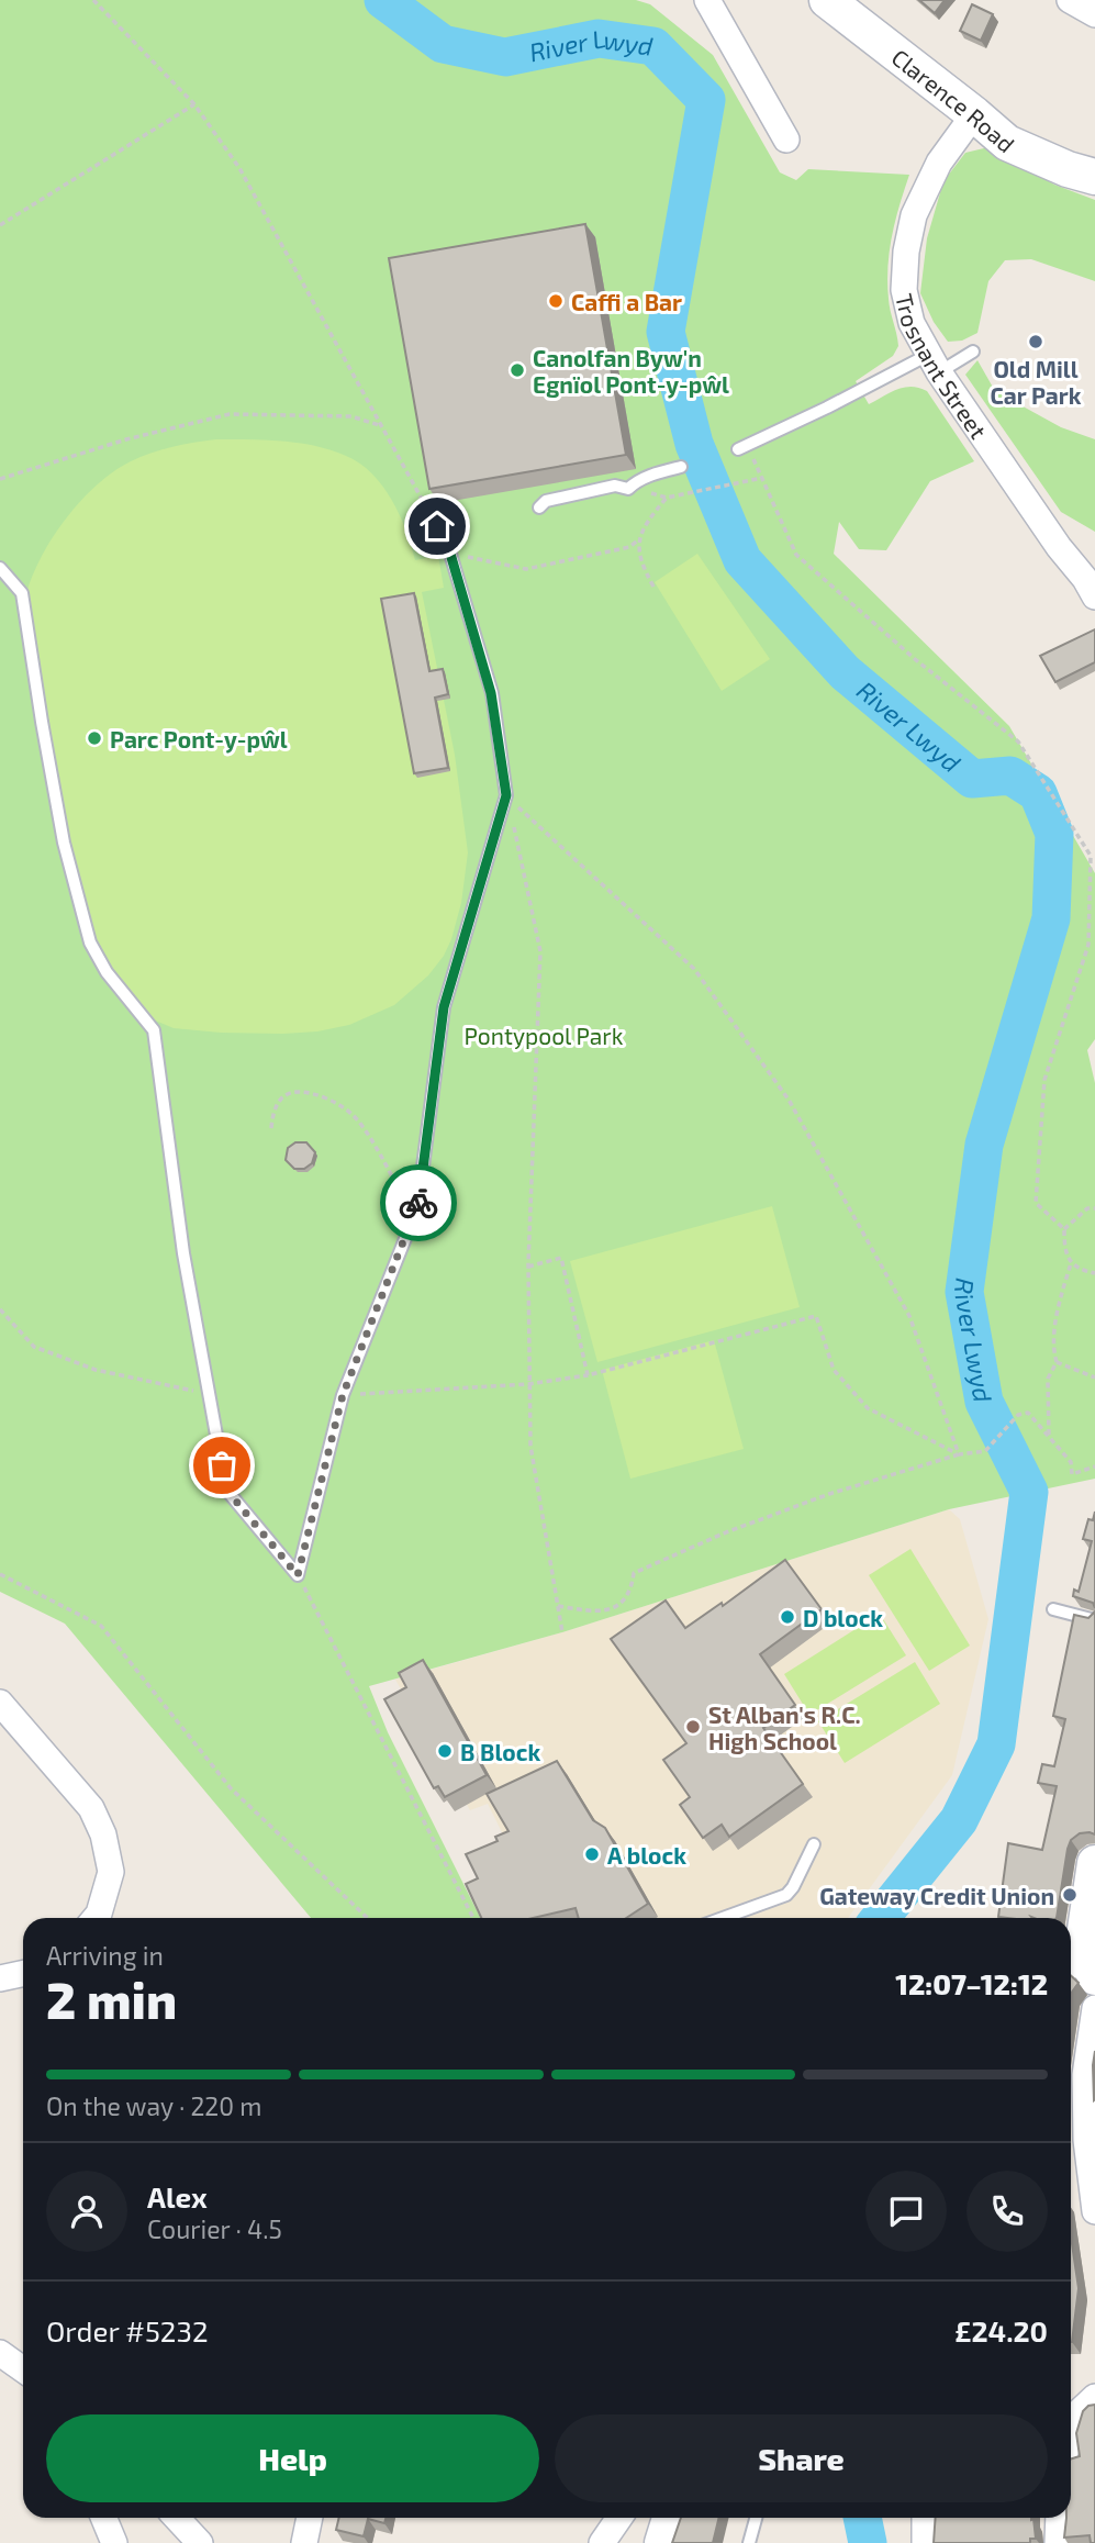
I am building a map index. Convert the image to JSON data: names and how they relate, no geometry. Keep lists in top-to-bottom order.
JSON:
{
  "streets": {
    "street": ["Clarence Road", "Trosnant Street"]
  },
  "crossings": [
    ["Clarence Road", "Trosnant Street"]
  ],
  "water": ["River Lwyd"],
  "parks": ["Pontypool Park"],
  "places": [
    "Caffi a Bar",
    "Old Mill Car Park",
    "Canolfan Byw'n Egnïol Pont-y-pŵl",
    "Parc Pont-y-pŵl",
    "D block",
    "St Alban's R.C. High School",
    "B Block",
    "A block",
    "Gateway Credit Union"
  ],
  "page": {
    "heading": ["2 min", "Arriving in", "12:07–12:12"],
    "panel": [
      "Alex",
      "Courier · 4.5",
      "Order #5232",
      "£24.20"
    ],
    "bar": "On the way · 220 m",
    "buttons": ["Help", "Share"]
  }
}
